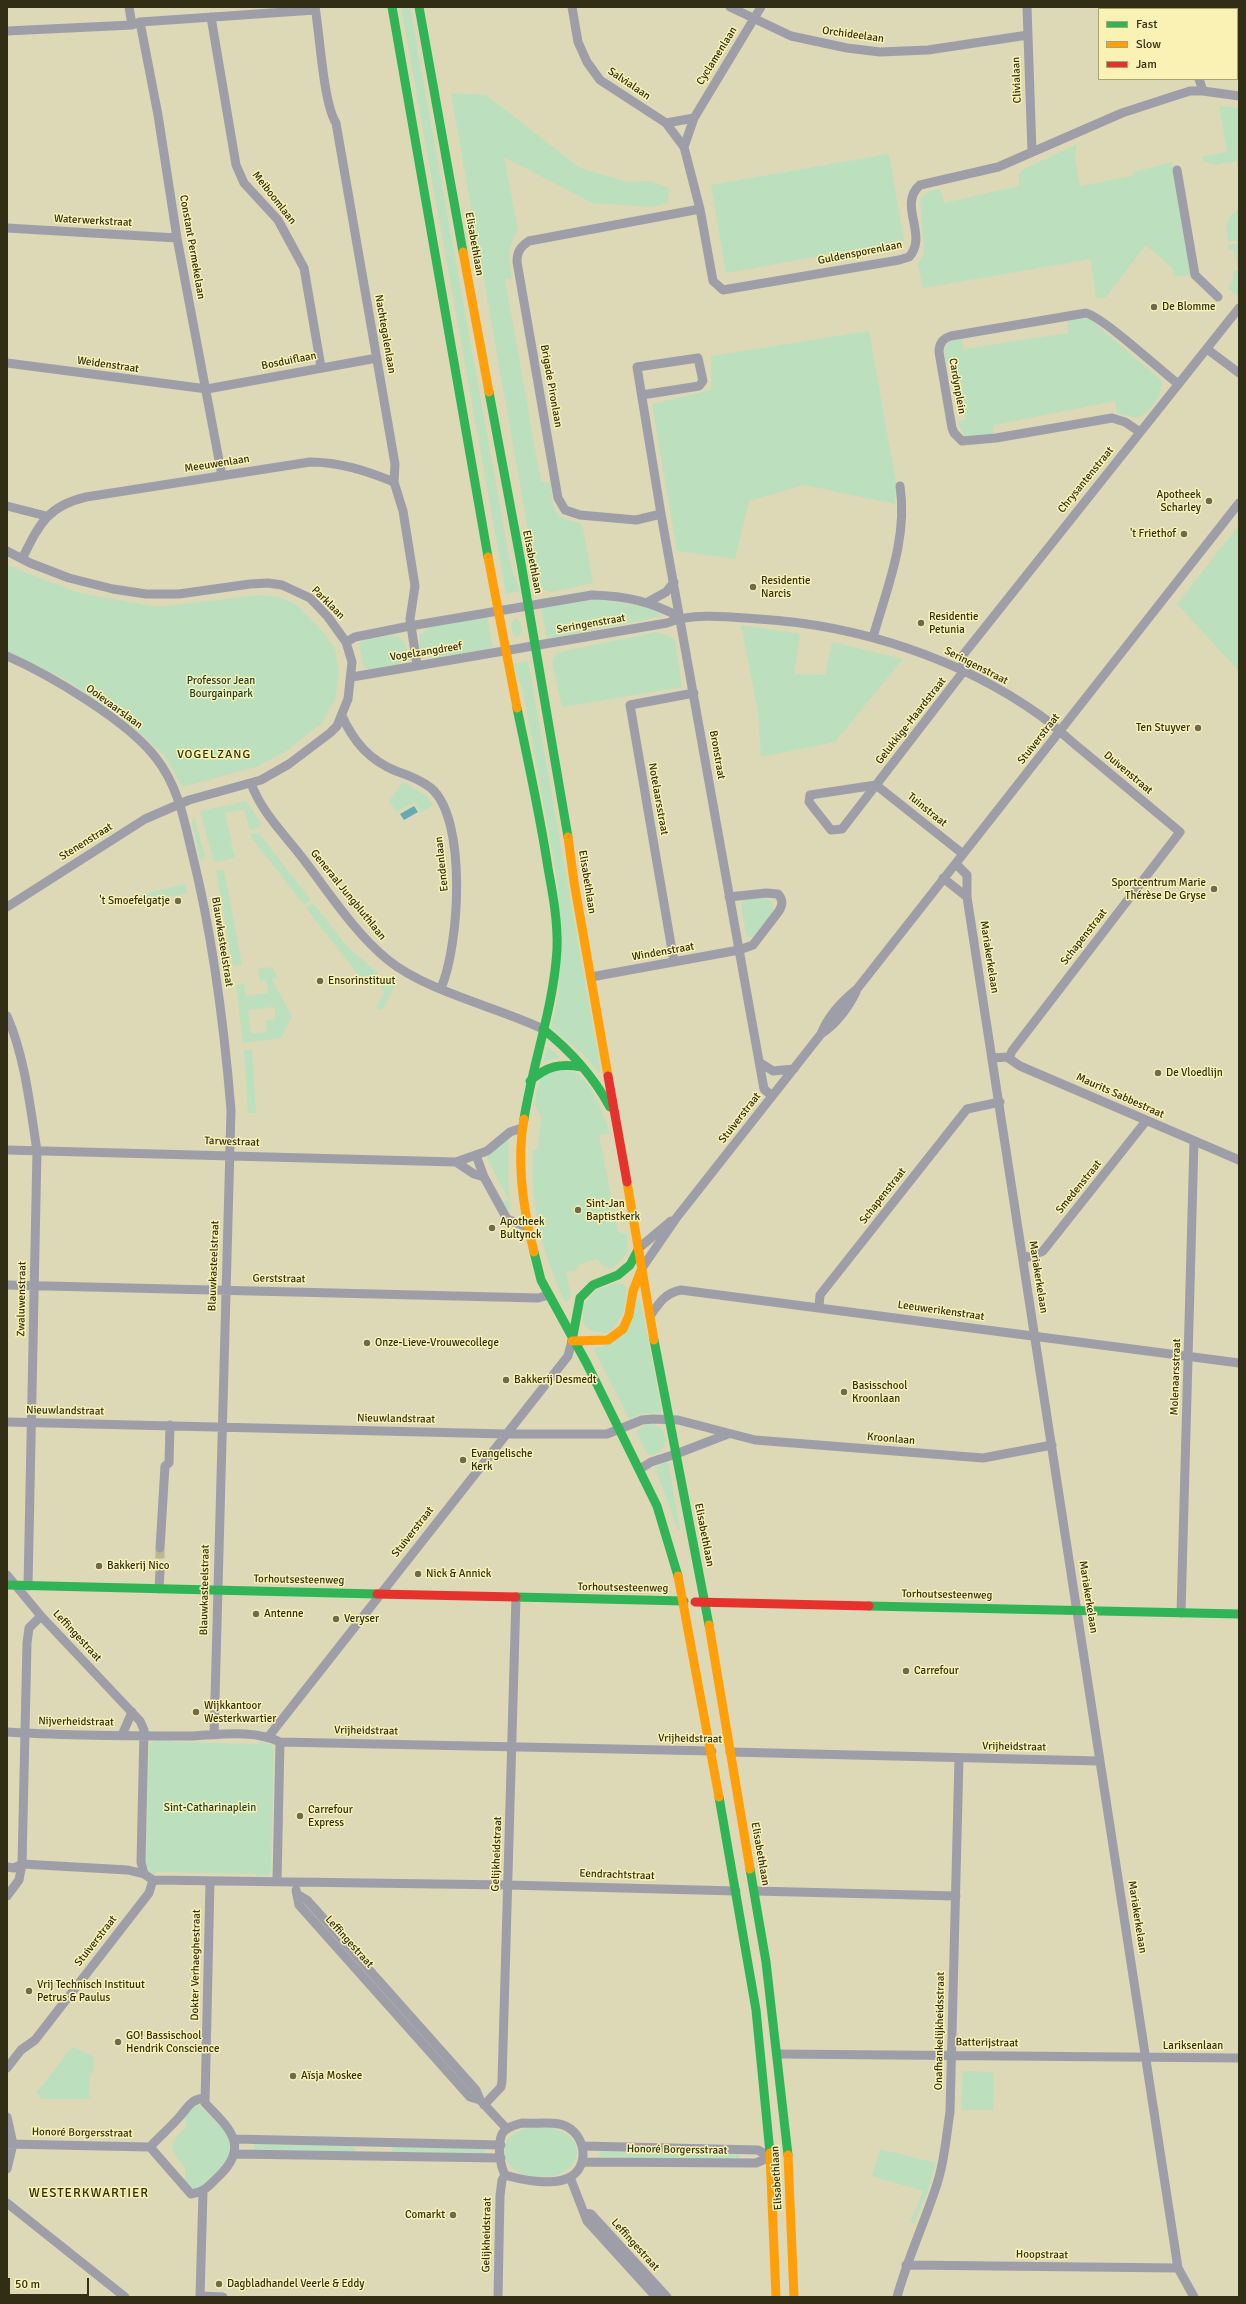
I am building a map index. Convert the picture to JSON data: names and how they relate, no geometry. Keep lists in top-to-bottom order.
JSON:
{
  "streets": {
    "main road": [
      "Elisabethlaan",
      "Torhoutsesteenweg",
      "Vrijheidstraat",
      "Eendrachtstraat",
      "Honoré Borgersstraat"
    ],
    "street": [
      "Orchideelaan",
      "Cyclamenlaan",
      "Clivialaan",
      "Salvialaan",
      "Meiboomlaan",
      "Waterwerkstraat",
      "Constant Permekelaan",
      "Guldensporenlaan",
      "Nachtegalenlaan",
      "Bosduiflaan",
      "Weidenstraat",
      "Brigade Pironlaan",
      "Cardynplein",
      "Meeuwenlaan",
      "Chrysantenstraat",
      "Parklaan",
      "Seringenstraat",
      "Vogelzangdreef",
      "Ooievaarslaan",
      "Gelukkige-Haardstraat",
      "Stuiverstraat",
      "Bronstraat",
      "Duivenstraat",
      "Notelaarsstraat",
      "Tuinstraat",
      "Stenenstraat",
      "Eendenlaan",
      "Generaal Jungbluthlaan",
      "Schapenstraat",
      "Blauwkasteelstraat",
      "Windenstraat",
      "Mariakerkelaan",
      "Maurits Sabbestraat",
      "Tarwestraat",
      "Smedenstraat",
      "Gerststraat",
      "Zwaluwenstraat",
      "Leeuwerikenstraat",
      "Molenaarsstraat",
      "Nieuwlandstraat",
      "Kroonlaan",
      "Leffingestraat",
      "Nijverheidstraat",
      "Gelijkheidstraat",
      "Dokter Verhaeghestraat",
      "Onafhankelijkheidsstraat",
      "Batterijstraat",
      "Lariksenlaan",
      "Hoopstraat"
    ]
  },
  "crossings": [
    ["Orchideelaan", "Cyclamenlaan"],
    ["Orchideelaan", "Clivialaan"],
    ["Cyclamenlaan", "Salvialaan"],
    ["Cyclamenlaan", "Guldensporenlaan"],
    ["Clivialaan", "Guldensporenlaan"],
    ["Salvialaan", "Guldensporenlaan"],
    ["Meiboomlaan", "Bosduiflaan"],
    ["Waterwerkstraat", "Constant Permekelaan"],
    ["Elisabethlaan", "Seringenstraat"],
    ["Elisabethlaan", "Vogelzangdreef"],
    ["Elisabethlaan", "Stuiverstraat"],
    ["Elisabethlaan", "Generaal Jungbluthlaan"],
    ["Elisabethlaan", "Windenstraat"],
    ["Elisabethlaan", "Tarwestraat"],
    ["Elisabethlaan", "Gerststraat"],
    ["Elisabethlaan", "Leeuwerikenstraat"],
    ["Elisabethlaan", "Nieuwlandstraat"],
    ["Elisabethlaan", "Kroonlaan"],
    ["Elisabethlaan", "Torhoutsesteenweg"],
    ["Elisabethlaan", "Vrijheidstraat"],
    ["Elisabethlaan", "Eendrachtstraat"],
    ["Elisabethlaan", "Batterijstraat"],
    ["Elisabethlaan", "Honoré Borgersstraat"],
    ["Constant Permekelaan", "Bosduiflaan"],
    ["Constant Permekelaan", "Weidenstraat"],
    ["Constant Permekelaan", "Meeuwenlaan"],
    ["Guldensporenlaan", "Brigade Pironlaan"],
    ["Nachtegalenlaan", "Bosduiflaan"],
    ["Nachtegalenlaan", "Meeuwenlaan"],
    ["Nachtegalenlaan", "Vogelzangdreef"],
    ["Bosduiflaan", "Weidenstraat"],
    ["Cardynplein", "Chrysantenstraat"],
    ["Meeuwenlaan", "Parklaan"],
    ["Chrysantenstraat", "Seringenstraat"],
    ["Chrysantenstraat", "Gelukkige-Haardstraat"],
    ["Parklaan", "Vogelzangdreef"],
    ["Parklaan", "Ooievaarslaan"],
    ["Parklaan", "Stenenstraat"],
    ["Parklaan", "Eendenlaan"],
    ["Parklaan", "Generaal Jungbluthlaan"],
    ["Parklaan", "Blauwkasteelstraat"],
    ["Seringenstraat", "Vogelzangdreef"],
    ["Seringenstraat", "Gelukkige-Haardstraat"],
    ["Seringenstraat", "Stuiverstraat"],
    ["Seringenstraat", "Bronstraat"],
    ["Seringenstraat", "Duivenstraat"],
    ["Ooievaarslaan", "Stenenstraat"],
    ["Ooievaarslaan", "Blauwkasteelstraat"],
    ["Gelukkige-Haardstraat", "Tuinstraat"],
    ["Stuiverstraat", "Bronstraat"],
    ["Stuiverstraat", "Duivenstraat"],
    ["Stuiverstraat", "Tuinstraat"],
    ["Stuiverstraat", "Mariakerkelaan"],
    ["Stuiverstraat", "Nieuwlandstraat"],
    ["Stuiverstraat", "Torhoutsesteenweg"],
    ["Bronstraat", "Notelaarsstraat"],
    ["Bronstraat", "Windenstraat"],
    ["Duivenstraat", "Schapenstraat"],
    ["Notelaarsstraat", "Windenstraat"],
    ["Stenenstraat", "Blauwkasteelstraat"],
    ["Eendenlaan", "Generaal Jungbluthlaan"],
    ["Schapenstraat", "Mariakerkelaan"],
    ["Schapenstraat", "Maurits Sabbestraat"],
    ["Schapenstraat", "Leeuwerikenstraat"],
    ["Blauwkasteelstraat", "Tarwestraat"],
    ["Blauwkasteelstraat", "Gerststraat"],
    ["Blauwkasteelstraat", "Nieuwlandstraat"],
    ["Blauwkasteelstraat", "Torhoutsesteenweg"],
    ["Mariakerkelaan", "Smedenstraat"],
    ["Mariakerkelaan", "Leeuwerikenstraat"],
    ["Mariakerkelaan", "Kroonlaan"],
    ["Mariakerkelaan", "Torhoutsesteenweg"],
    ["Mariakerkelaan", "Vrijheidstraat"],
    ["Mariakerkelaan", "Batterijstraat"],
    ["Mariakerkelaan", "Lariksenlaan"],
    ["Mariakerkelaan", "Hoopstraat"],
    ["Maurits Sabbestraat", "Smedenstraat"],
    ["Maurits Sabbestraat", "Molenaarsstraat"],
    ["Tarwestraat", "Zwaluwenstraat"],
    ["Gerststraat", "Zwaluwenstraat"],
    ["Zwaluwenstraat", "Nieuwlandstraat"],
    ["Zwaluwenstraat", "Torhoutsesteenweg"],
    ["Leeuwerikenstraat", "Molenaarsstraat"],
    ["Molenaarsstraat", "Torhoutsesteenweg"],
    ["Torhoutsesteenweg", "Leffingestraat"],
    ["Torhoutsesteenweg", "Gelijkheidstraat"],
    ["Leffingestraat", "Nijverheidstraat"],
    ["Leffingestraat", "Gelijkheidstraat"],
    ["Leffingestraat", "Eendrachtstraat"],
    ["Leffingestraat", "Honoré Borgersstraat"],
    ["Vrijheidstraat", "Gelijkheidstraat"],
    ["Vrijheidstraat", "Onafhankelijkheidsstraat"],
    ["Gelijkheidstraat", "Eendrachtstraat"],
    ["Gelijkheidstraat", "Honoré Borgersstraat"],
    ["Eendrachtstraat", "Onafhankelijkheidsstraat"],
    ["Onafhankelijkheidsstraat", "Batterijstraat"],
    ["Onafhankelijkheidsstraat", "Hoopstraat"],
    ["Batterijstraat", "Lariksenlaan"]
  ],
  "districts": ["VOGELZANG", "WESTERKWARTIER"],
  "parks": ["Professor Jean Bourgainpark", "Sint-Catharinaplein"],
  "places": [
    "De Blomme",
    "Apotheek Scharley",
    "'t Friethof",
    "Residentie Narcis",
    "Residentie Petunia",
    "Ten Stuyver",
    "Sportcentrum Marie Thérèse De Gryse",
    "'t Smoefelgatje",
    "Ensorinstituut",
    "De Vloedlijn",
    "Sint-Jan Baptistkerk",
    "Apotheek Bultynck",
    "Onze-Lieve-Vrouwecollege",
    "Bakkerij Desmedt",
    "Basisschool Kroonlaan",
    "Evangelische Kerk",
    "Bakkerij Nico",
    "Nick & Annick",
    "Antenne",
    "Veryser",
    "Carrefour",
    "Wijkkantoor Westerkwartier",
    "Carrefour Express",
    "Vrij Technisch Instituut Petrus & Paulus",
    "GO! Bassischool Hendrik Conscience",
    "Aïsja Moskee",
    "Comarkt",
    "Dagbladhandel Veerle & Eddy"
  ],
  "legend": ["Fast", "Slow", "Jam"],
  "scale_bar": "50 m"
}
